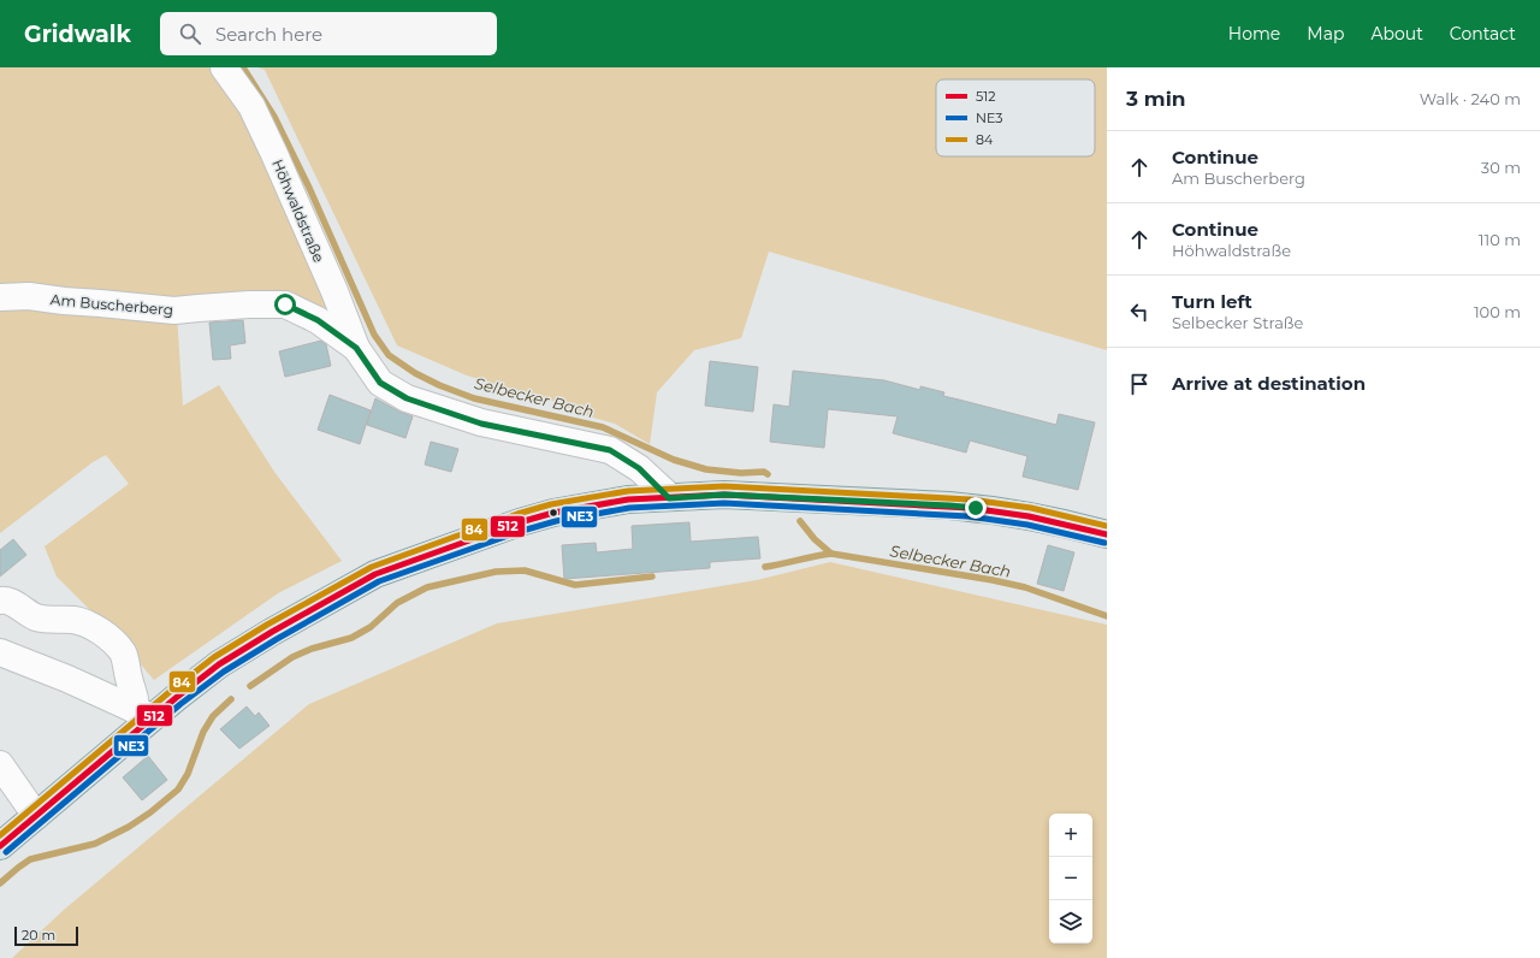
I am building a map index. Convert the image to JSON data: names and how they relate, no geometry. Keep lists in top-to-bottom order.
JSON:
{
  "streets": {
    "lane": ["Höhwaldstraße", "Am Buscherberg"]
  },
  "crossings": [
    ["Höhwaldstraße", "Am Buscherberg"]
  ],
  "water": ["Selbecker Bach"],
  "lines": ["transit line 84", "transit line 512", "transit line NE3"],
  "legend": ["512", "NE3", "84"],
  "scale_bar": "20 m",
  "page": {
    "header": "Gridwalk",
    "search": "Search here",
    "nav": [
      "Home",
      "Map",
      "About",
      "Contact"
    ],
    "heading": ["3 min", "Walk · 240 m"],
    "list": [
      ["Continue", "Am Buscherberg", "30 m"],
      ["Continue", "Höhwaldstraße", "110 m"],
      ["Turn left", "Selbecker Straße", "100 m"],
      "Arrive at destination"
    ],
    "map_buttons": ["+", "−"],
    "scale": "20 m"
  }
}
